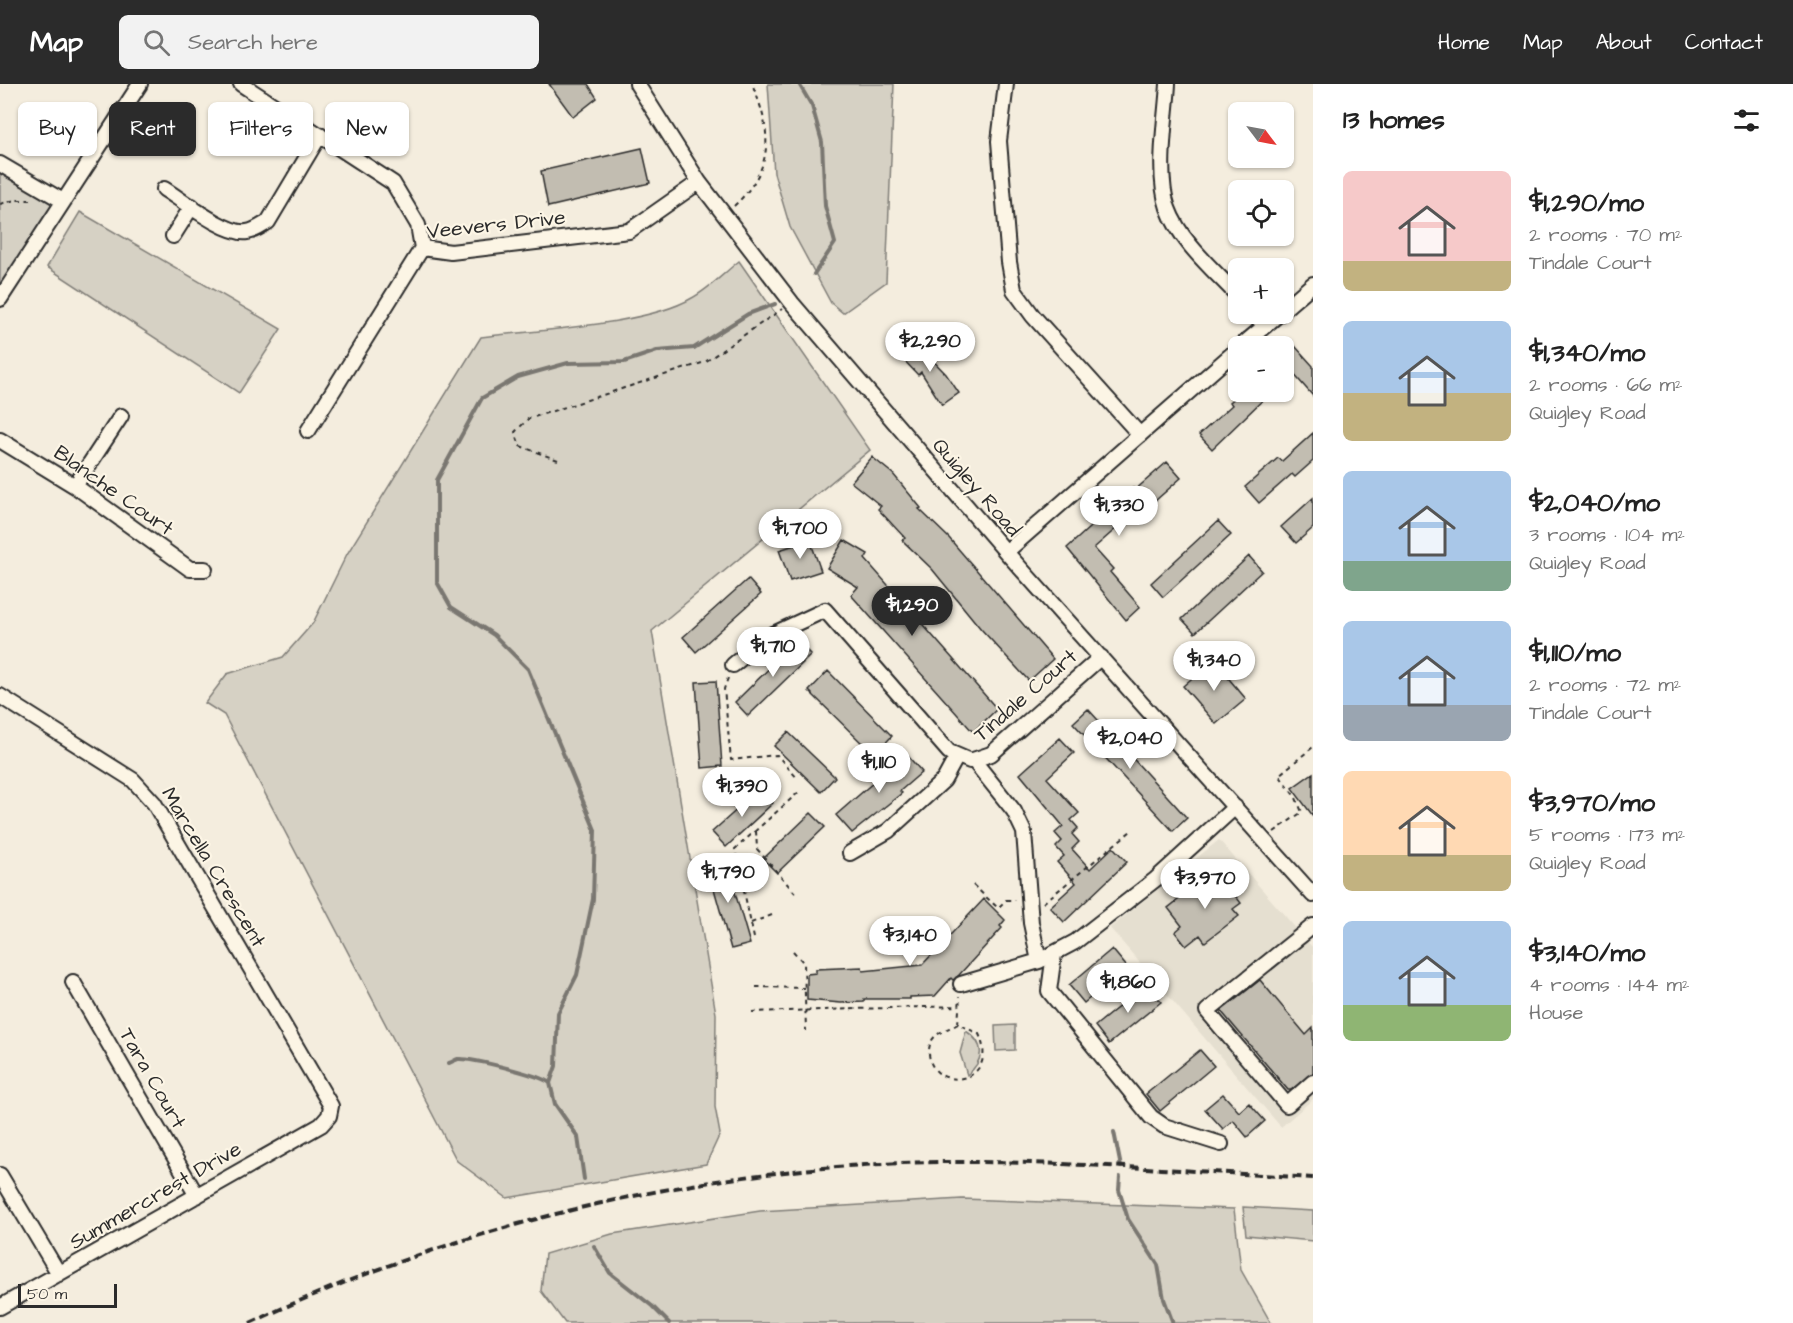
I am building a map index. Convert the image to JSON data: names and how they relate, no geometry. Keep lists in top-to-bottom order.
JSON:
{
  "streets": {
    "street": [
      "Veevers Drive",
      "Quigley Road",
      "Blanche Court",
      "Tindale Court",
      "Marcella Crescent",
      "Tara Court",
      "Summercrest Drive"
    ]
  },
  "crossings": [
    ["Veevers Drive", "Quigley Road"],
    ["Quigley Road", "Tindale Court"],
    ["Marcella Crescent", "Summercrest Drive"],
    ["Tara Court", "Summercrest Drive"]
  ],
  "scale_bar": "50 m",
  "north": "bottom right",
  "page": {
    "header": "Map",
    "search": "Search here",
    "nav": [
      "Home",
      "Map",
      "About",
      "Contact"
    ],
    "heading": "13 homes",
    "map_buttons": ["+", "−"],
    "chip": [
      "Buy",
      "Rent",
      "Filters",
      "New"
    ],
    "list": [
      {
        "name": "$1,290/mo",
        "note": "2 rooms · 70 m² · Tindale Court"
      },
      {
        "name": "$1,340/mo",
        "note": "2 rooms · 66 m² · Quigley Road"
      },
      {
        "name": "$2,040/mo",
        "note": "3 rooms · 104 m² · Quigley Road"
      },
      {
        "name": "$1,110/mo",
        "note": "2 rooms · 72 m² · Tindale Court"
      },
      {
        "name": "$3,970/mo",
        "note": "5 rooms · 173 m² · Quigley Road"
      },
      {
        "name": "$3,140/mo",
        "note": "4 rooms · 144 m² · House"
      }
    ],
    "price": [
      "$2,290",
      "$1,330",
      "$1,700",
      "$1,290",
      "$1,710",
      "$1,340",
      "$2,040",
      "$1,110",
      "$1,390",
      "$1,790",
      "$3,970",
      "$3,140",
      "$1,860"
    ],
    "scale": "50 m"
  }
}
